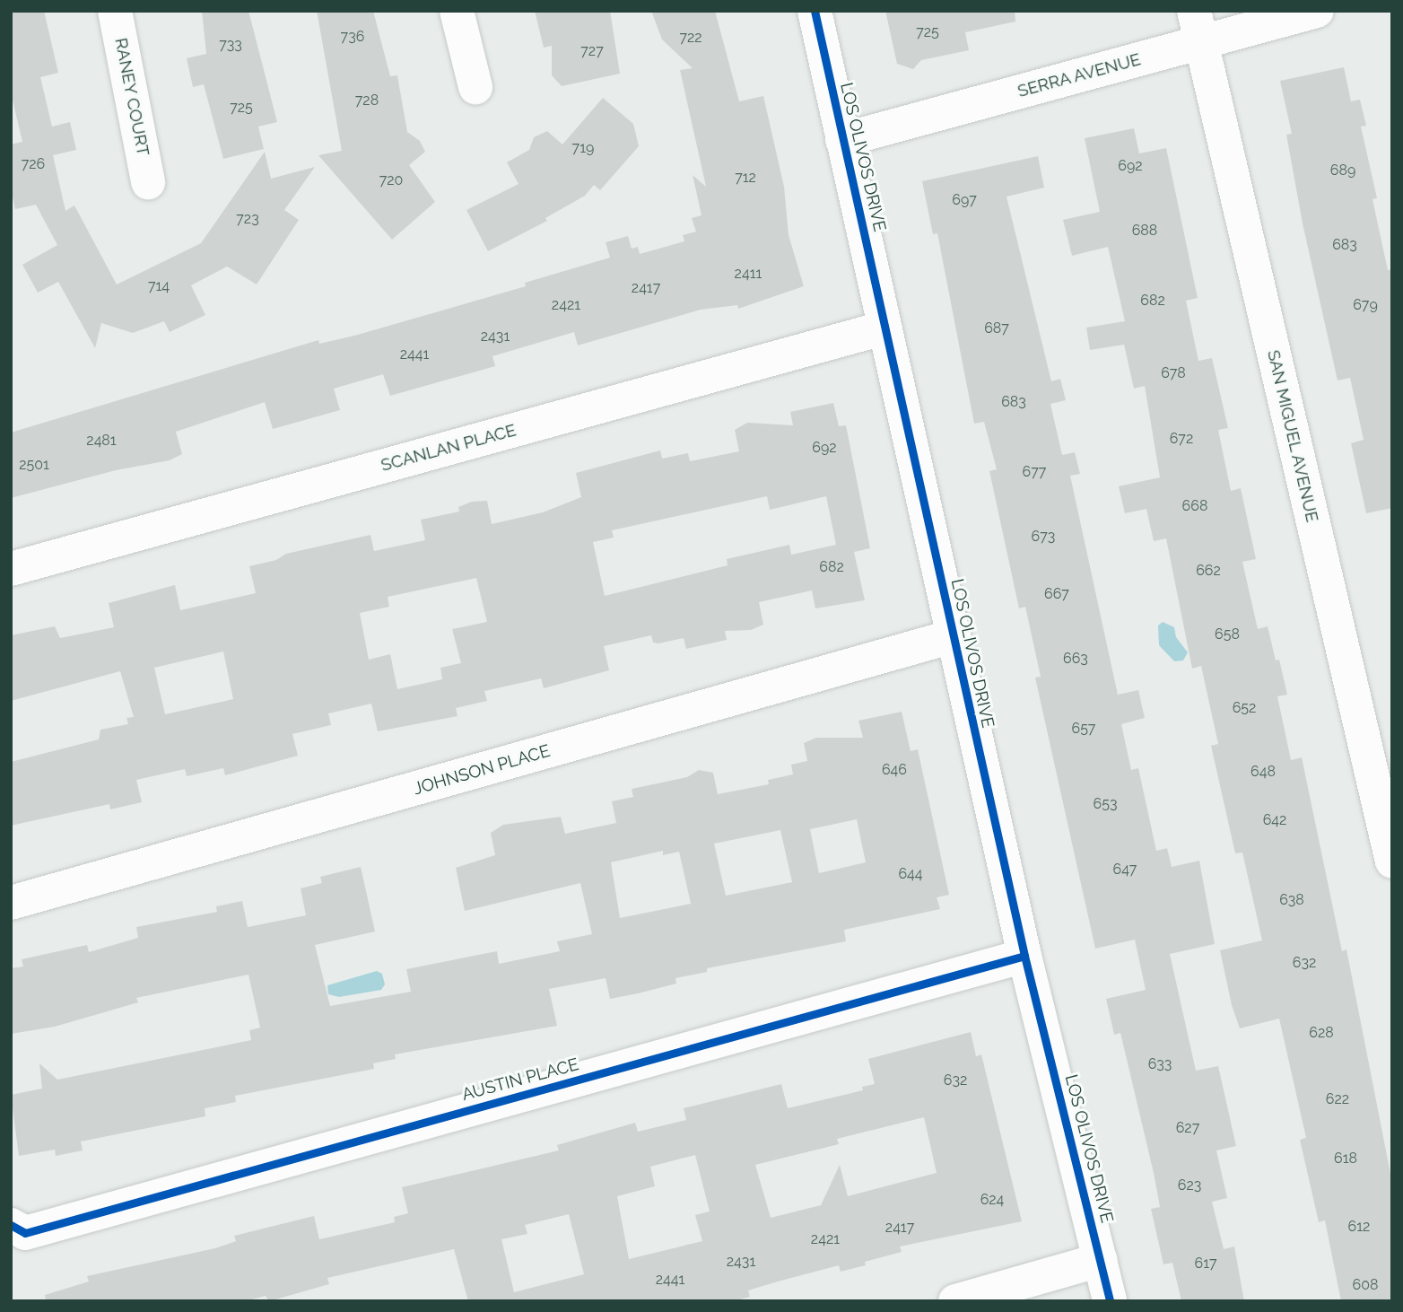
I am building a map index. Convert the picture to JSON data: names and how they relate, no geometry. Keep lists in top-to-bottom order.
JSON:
{
  "streets": {
    "street": [
      "SERRA AVENUE",
      "RANEY COURT",
      "LOS OLIVOS DRIVE",
      "SAN MIGUEL AVENUE",
      "SCANLAN PLACE",
      "JOHNSON PLACE",
      "AUSTIN PLACE"
    ]
  },
  "crossings": [
    ["SERRA AVENUE", "LOS OLIVOS DRIVE"],
    ["SERRA AVENUE", "SAN MIGUEL AVENUE"],
    ["LOS OLIVOS DRIVE", "SCANLAN PLACE"],
    ["LOS OLIVOS DRIVE", "JOHNSON PLACE"],
    ["LOS OLIVOS DRIVE", "AUSTIN PLACE"]
  ],
  "house_numbers": [
    "725",
    "736",
    "722",
    "733",
    "727",
    "728",
    "725",
    "719",
    "726",
    "692",
    "689",
    "712",
    "720",
    "697",
    "723",
    "688",
    "683",
    "2411",
    "714",
    "2417",
    "682",
    "2421",
    "679",
    "687",
    "2431",
    "2441",
    "678",
    "683",
    "672",
    "2481",
    "692",
    "2501",
    "677",
    "668",
    "673",
    "682",
    "662",
    "667",
    "658",
    "663",
    "652",
    "657",
    "646",
    "648",
    "653",
    "642",
    "647",
    "644",
    "638",
    "632",
    "628",
    "633",
    "632",
    "622",
    "627",
    "618",
    "623",
    "624",
    "612",
    "2417",
    "2421",
    "2431",
    "617",
    "2441",
    "608"
  ]
}
